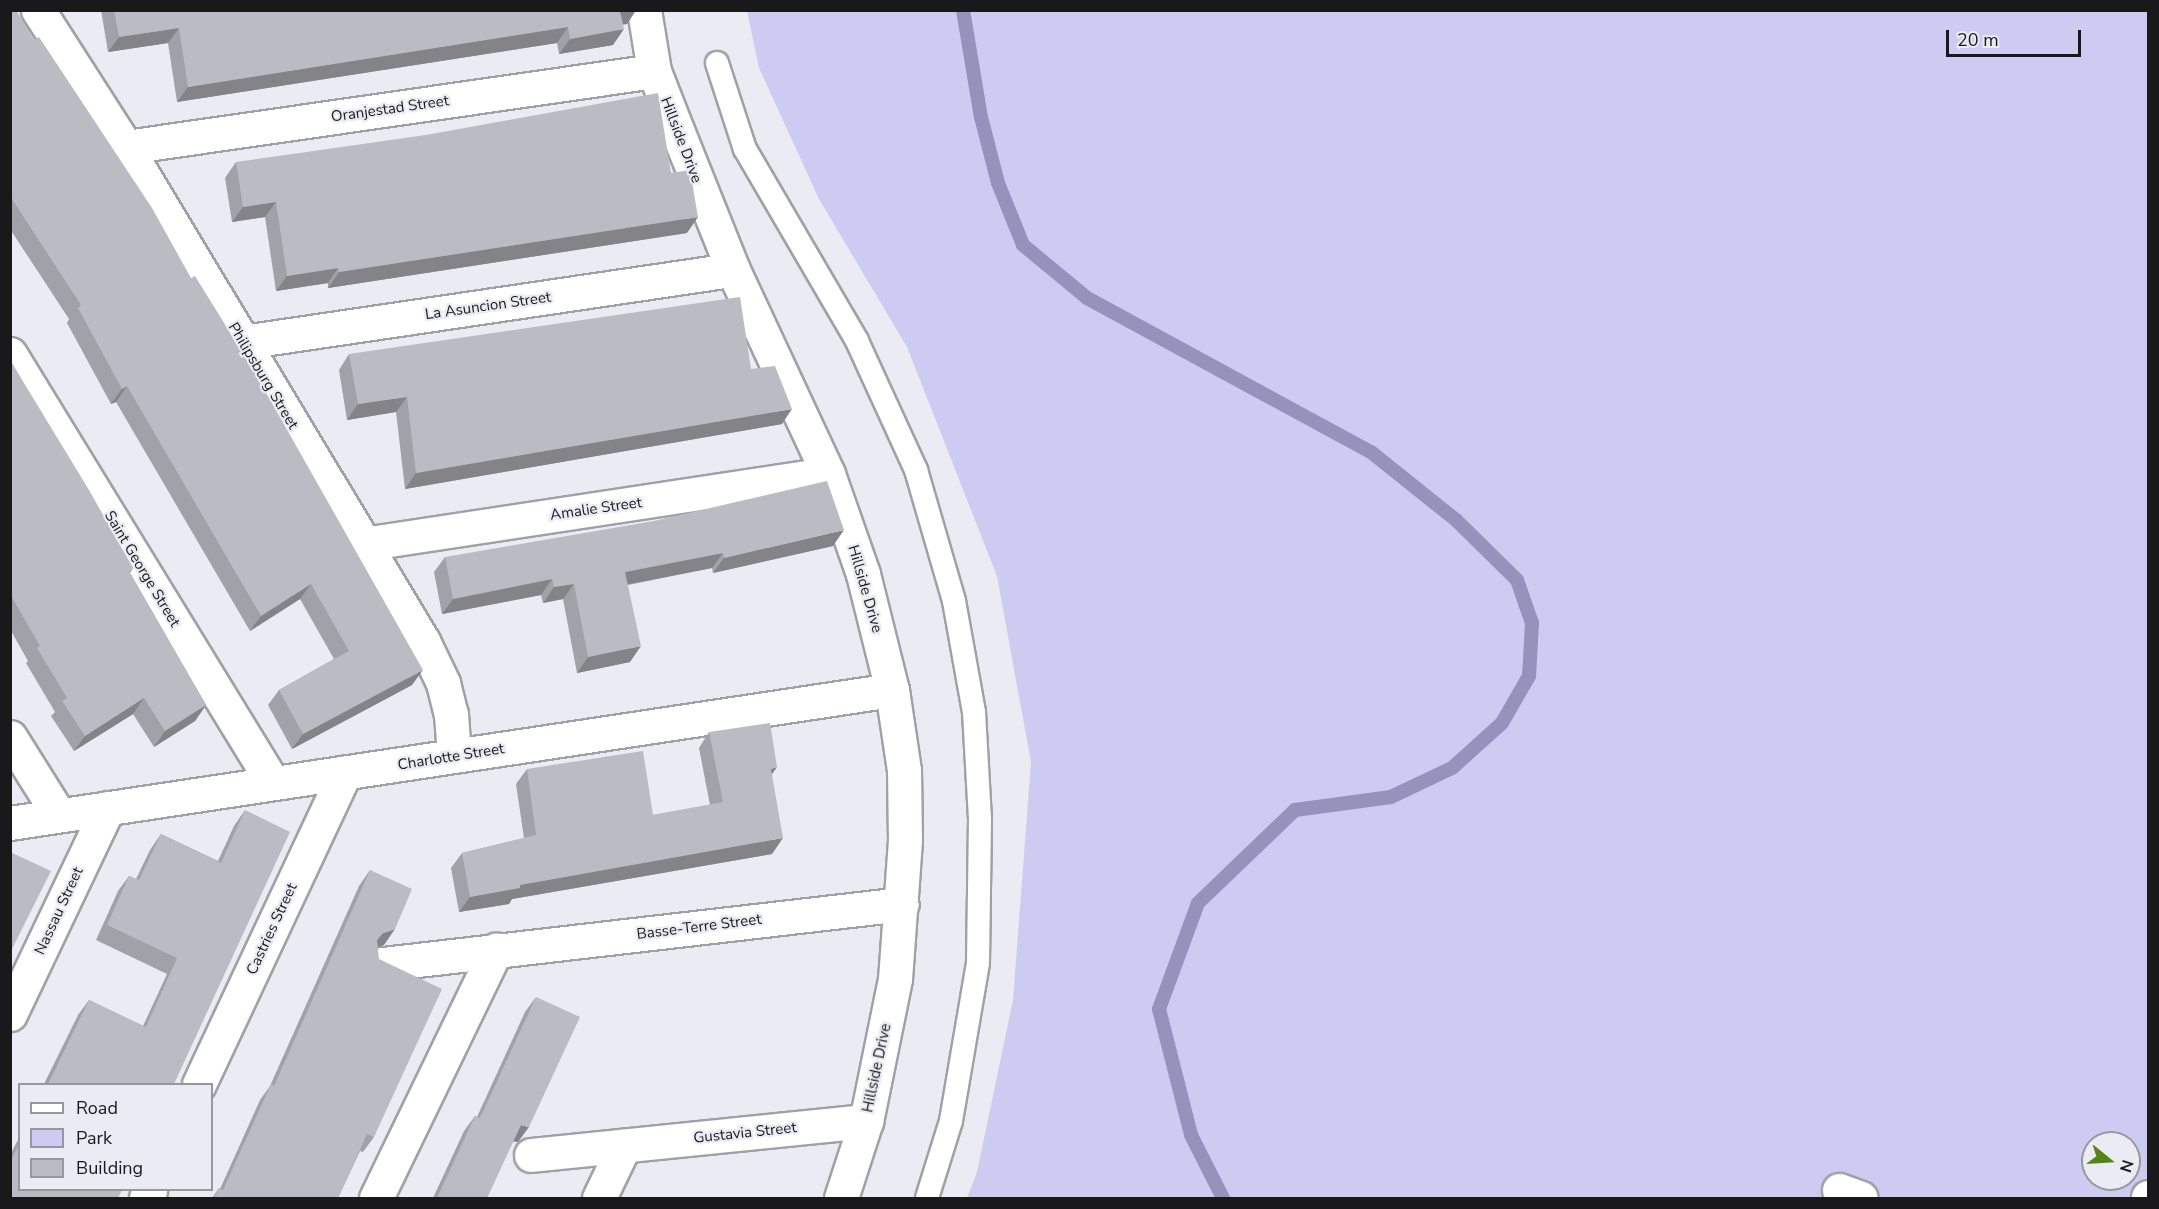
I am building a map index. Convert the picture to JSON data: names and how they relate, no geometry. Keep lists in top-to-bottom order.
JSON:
{
  "streets": {
    "street": [
      "Oranjestad Street",
      "Hillside Drive",
      "La Asuncion Street",
      "Philipsburg Street",
      "Amalie Street",
      "Saint George Street",
      "Charlotte Street",
      "Nassau Street",
      "Basse-Terre Street",
      "Castries Street",
      "Gustavia Street"
    ]
  },
  "crossings": [
    ["Oranjestad Street", "Hillside Drive"],
    ["Oranjestad Street", "Philipsburg Street"],
    ["Hillside Drive", "La Asuncion Street"],
    ["Hillside Drive", "Amalie Street"],
    ["Hillside Drive", "Charlotte Street"],
    ["Hillside Drive", "Basse-Terre Street"],
    ["Hillside Drive", "Gustavia Street"],
    ["La Asuncion Street", "Philipsburg Street"],
    ["Philipsburg Street", "Amalie Street"],
    ["Philipsburg Street", "Charlotte Street"],
    ["Saint George Street", "Charlotte Street"],
    ["Charlotte Street", "Nassau Street"],
    ["Charlotte Street", "Castries Street"]
  ],
  "legend": ["Road", "Park", "Building"],
  "scale_bar": "20 m",
  "north": "right"
}
